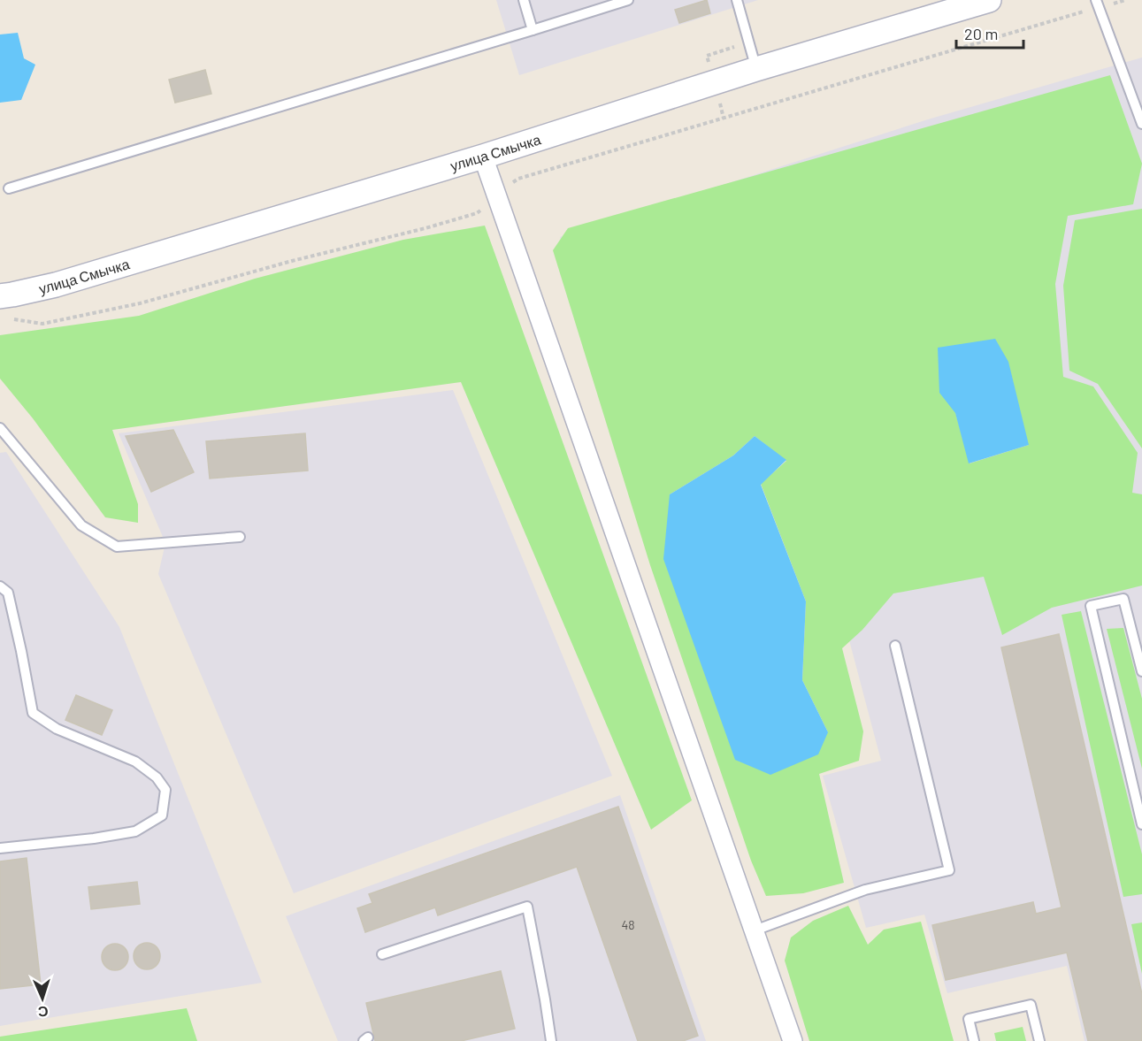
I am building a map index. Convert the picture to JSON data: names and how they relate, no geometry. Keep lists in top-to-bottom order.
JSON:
{
  "streets": {
    "street": ["улица Смычка"]
  },
  "house_numbers": ["48"],
  "scale_bar": "20 m",
  "north": "bottom"
}
